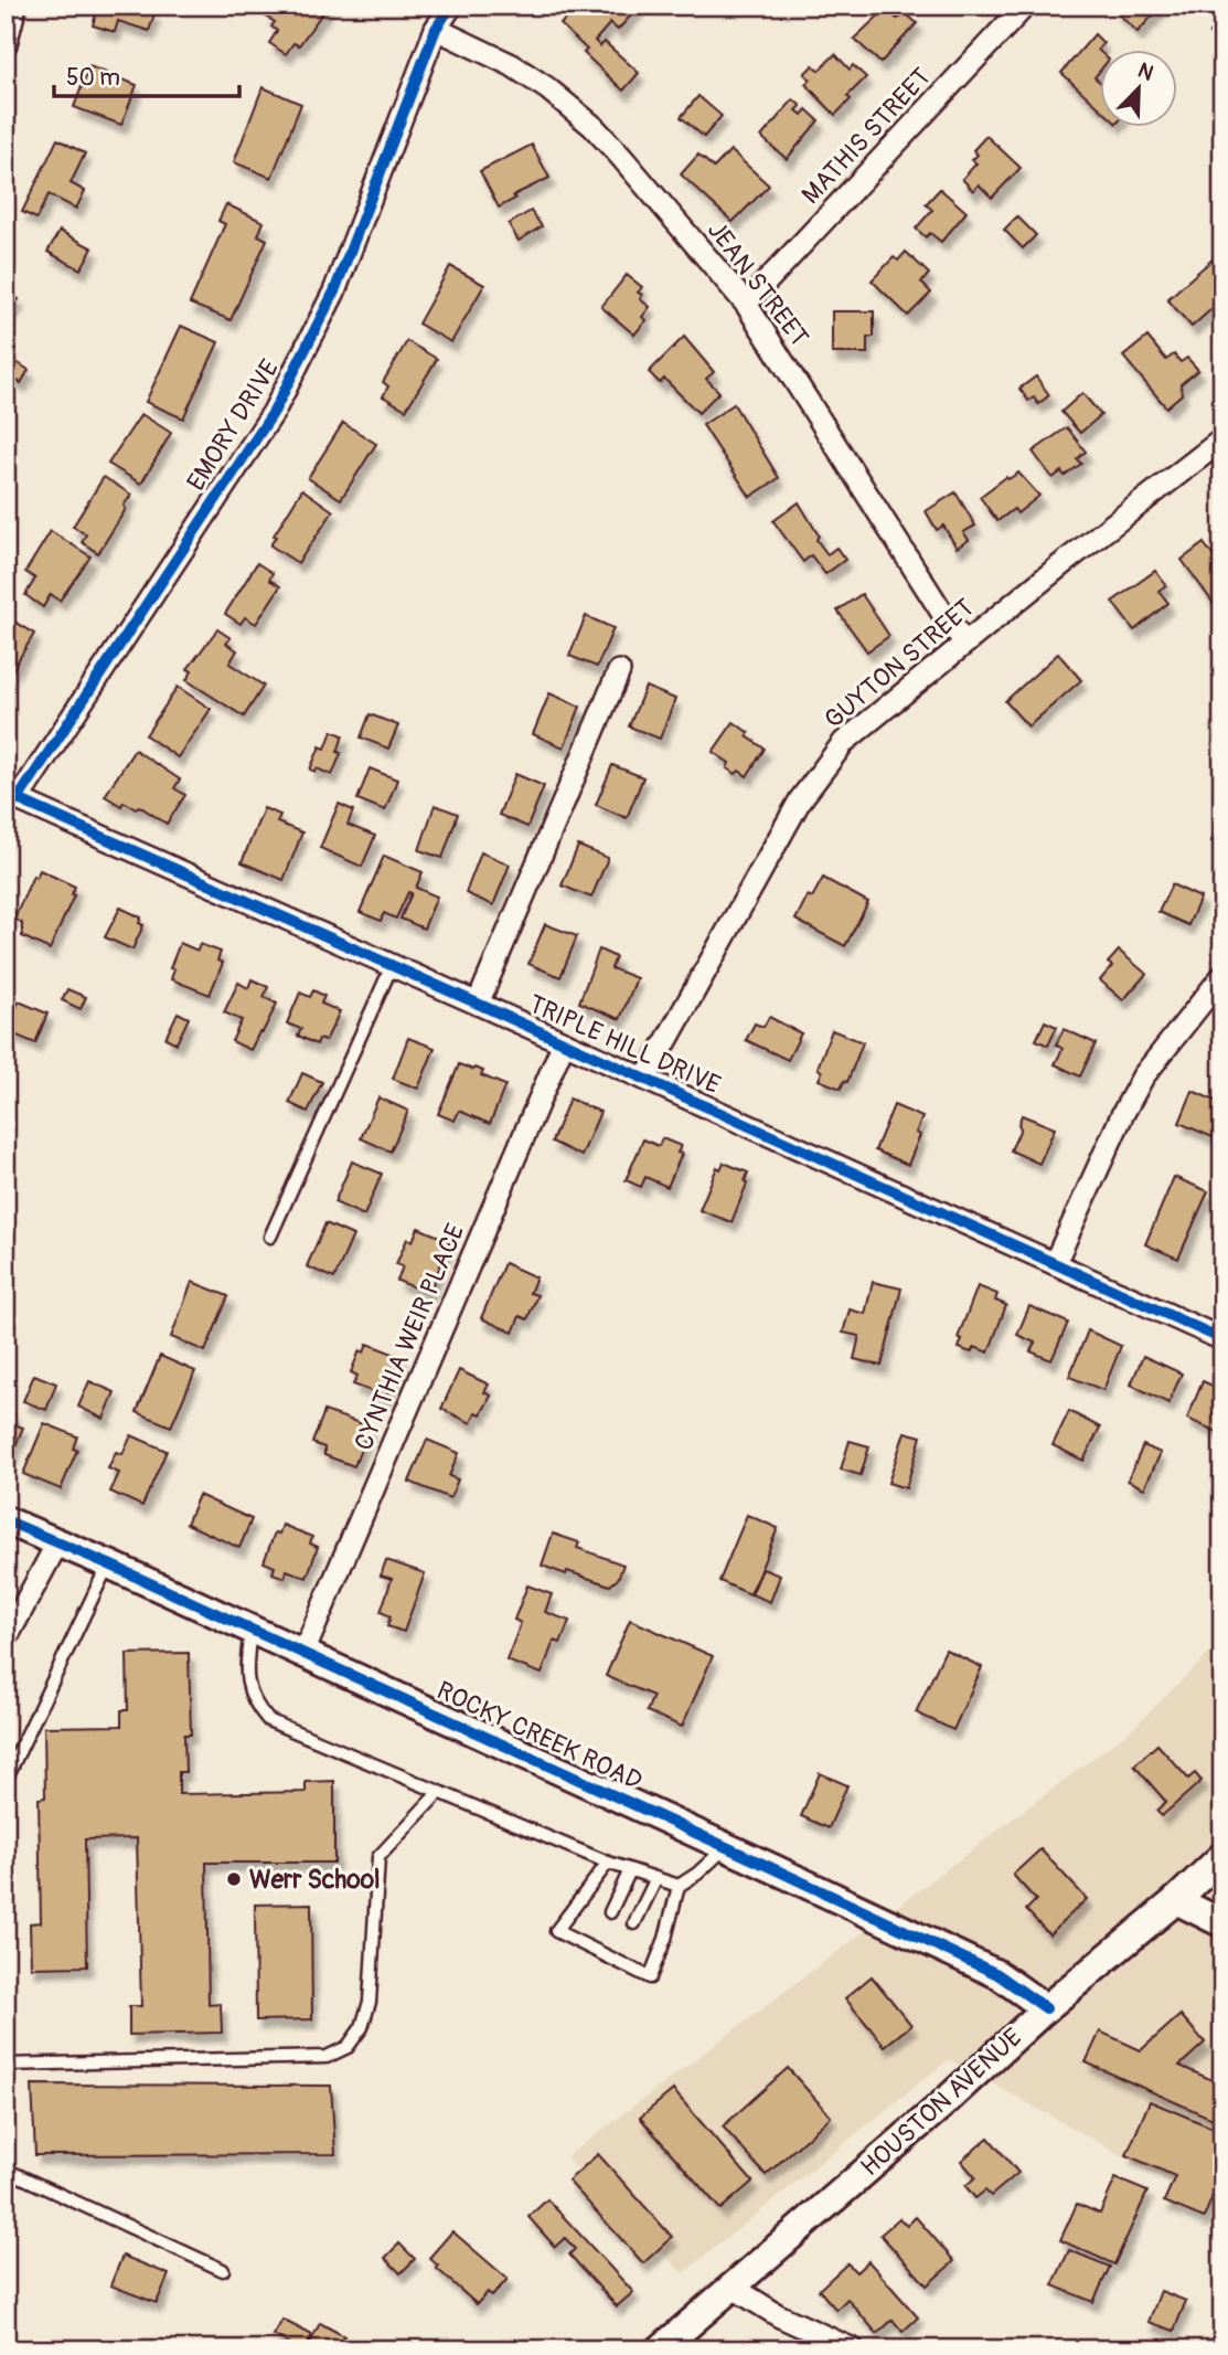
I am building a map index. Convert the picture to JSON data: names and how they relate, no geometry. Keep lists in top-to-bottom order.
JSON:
{
  "streets": {
    "street": [
      "MATHIS STREET",
      "JEAN STREET",
      "EMORY DRIVE",
      "GUYTON STREET",
      "TRIPLE HILL DRIVE",
      "CYNTHIA WEIR PLACE",
      "ROCKY CREEK ROAD",
      "HOUSTON AVENUE"
    ]
  },
  "crossings": [
    ["MATHIS STREET", "JEAN STREET"],
    ["JEAN STREET", "EMORY DRIVE"],
    ["JEAN STREET", "GUYTON STREET"],
    ["EMORY DRIVE", "TRIPLE HILL DRIVE"],
    ["GUYTON STREET", "TRIPLE HILL DRIVE"],
    ["TRIPLE HILL DRIVE", "CYNTHIA WEIR PLACE"],
    ["CYNTHIA WEIR PLACE", "ROCKY CREEK ROAD"],
    ["ROCKY CREEK ROAD", "HOUSTON AVENUE"]
  ],
  "places": ["Werr School"],
  "scale_bar": "50 m",
  "north": "top right"
}
